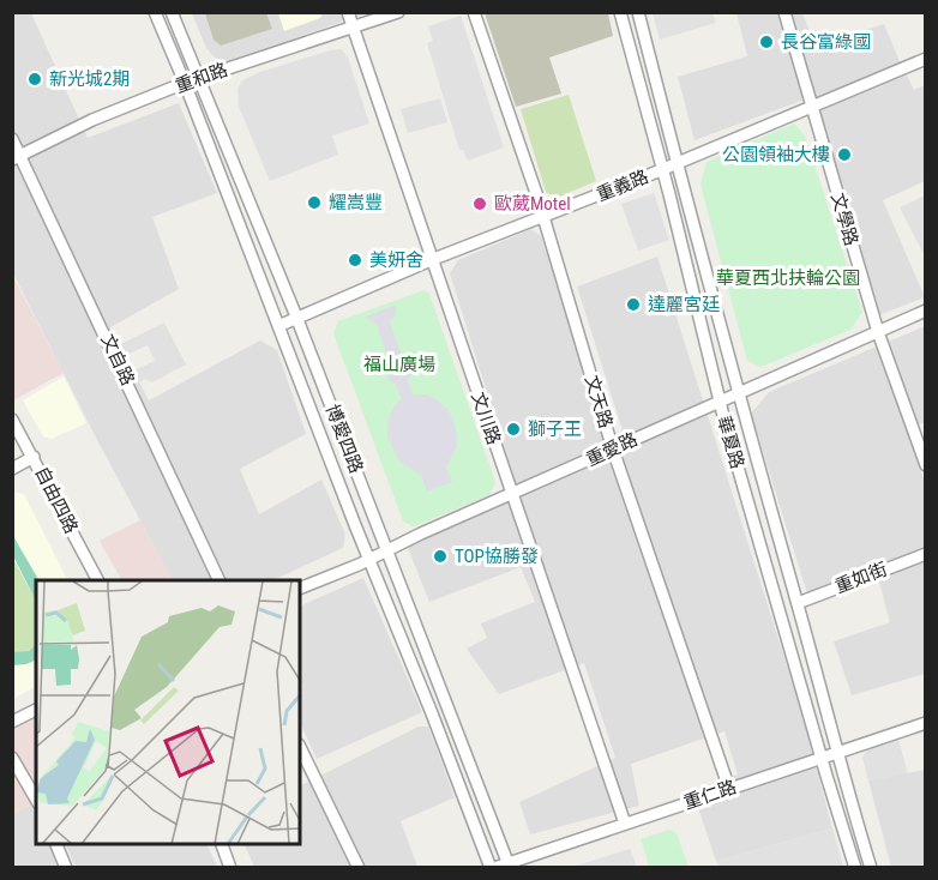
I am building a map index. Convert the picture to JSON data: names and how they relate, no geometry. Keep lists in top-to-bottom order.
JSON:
{
  "streets": {
    "street": [
      "重和路",
      "重義路",
      "文學路",
      "文自路",
      "文天路",
      "文川路",
      "博愛四路",
      "華夏路",
      "重愛路",
      "自由四路",
      "重如街",
      "重仁路"
    ]
  },
  "crossings": [
    ["重和路", "文自路"],
    ["重和路", "文川路"],
    ["重和路", "博愛四路"],
    ["重義路", "文學路"],
    ["重義路", "文天路"],
    ["重義路", "文川路"],
    ["重義路", "博愛四路"],
    ["重義路", "華夏路"],
    ["文學路", "重愛路"],
    ["文天路", "重愛路"],
    ["文天路", "重仁路"],
    ["文川路", "重愛路"],
    ["文川路", "重仁路"],
    ["博愛四路", "重愛路"],
    ["博愛四路", "重仁路"],
    ["華夏路", "重愛路"],
    ["華夏路", "重如街"],
    ["華夏路", "重仁路"]
  ],
  "parks": ["華夏西北扶輪公園", "福山廣場"],
  "places": [
    "長谷富綠國",
    "新光城2期",
    "公園領袖大樓",
    "耀嵩豐",
    "歐葳Motel",
    "美妍舍",
    "達麗宮廷",
    "獅子王",
    "TOP協勝發"
  ]
}
